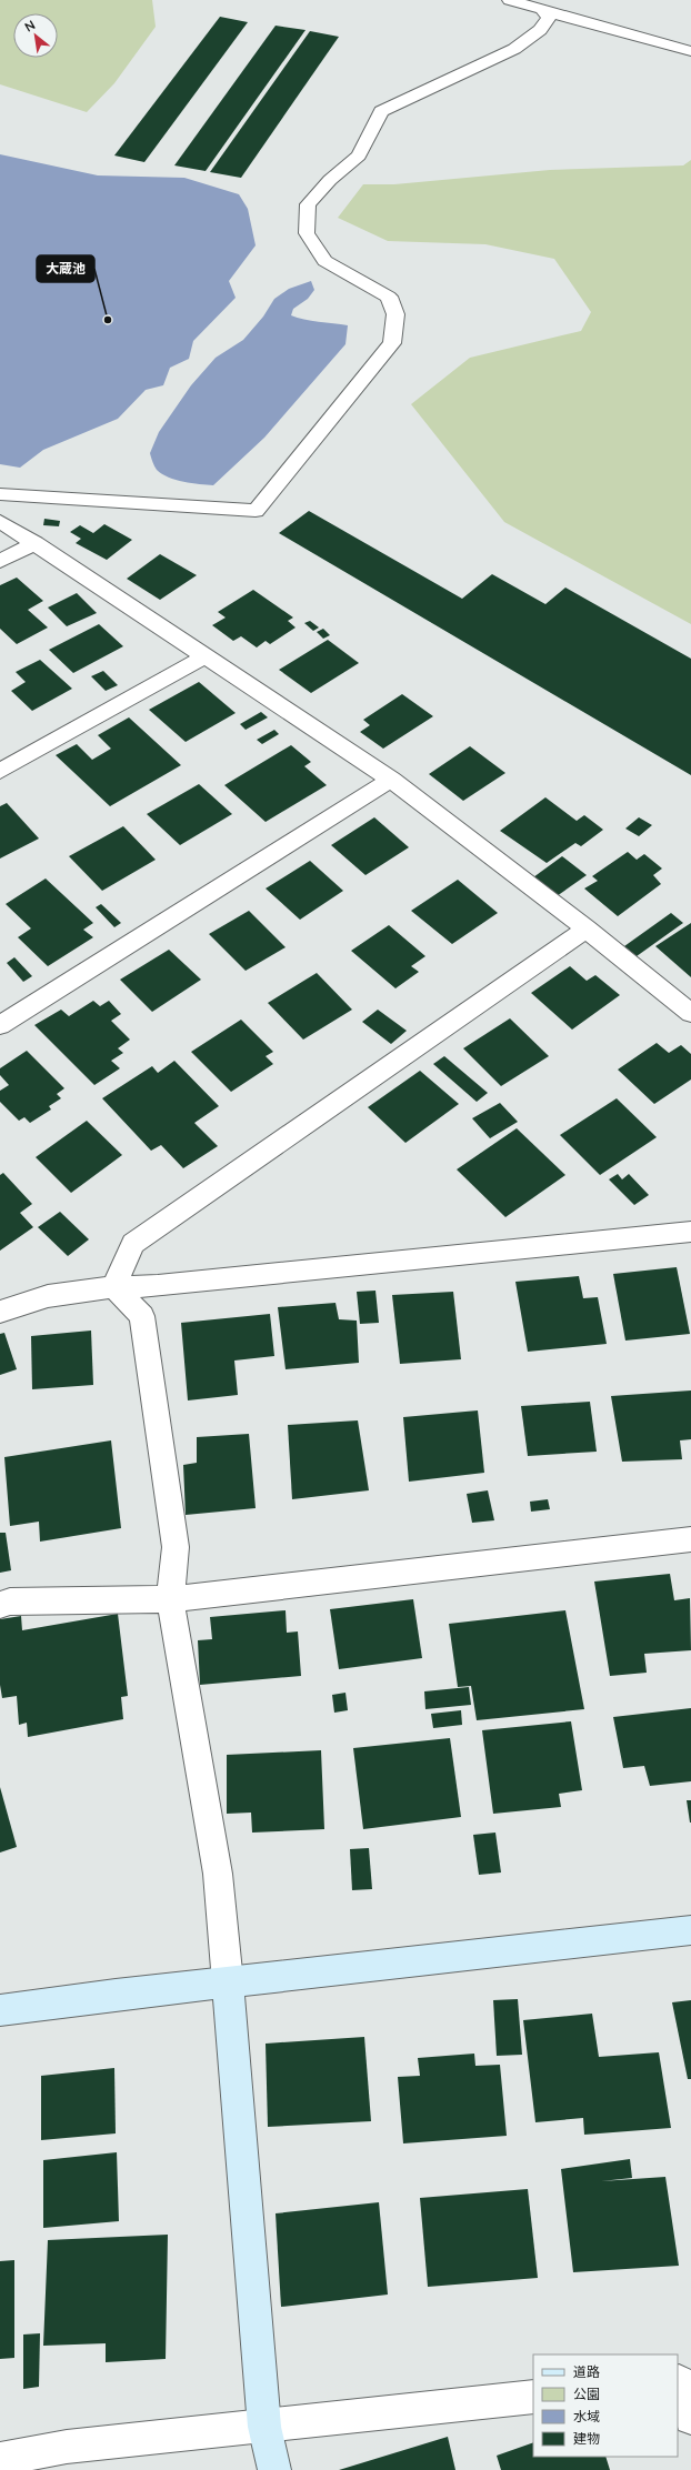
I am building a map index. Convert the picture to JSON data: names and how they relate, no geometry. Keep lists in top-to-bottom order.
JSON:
{
  "places": ["大蔵池"],
  "legend": [
    "道路",
    "公園",
    "水域",
    "建物"
  ],
  "north": "top left"
}
